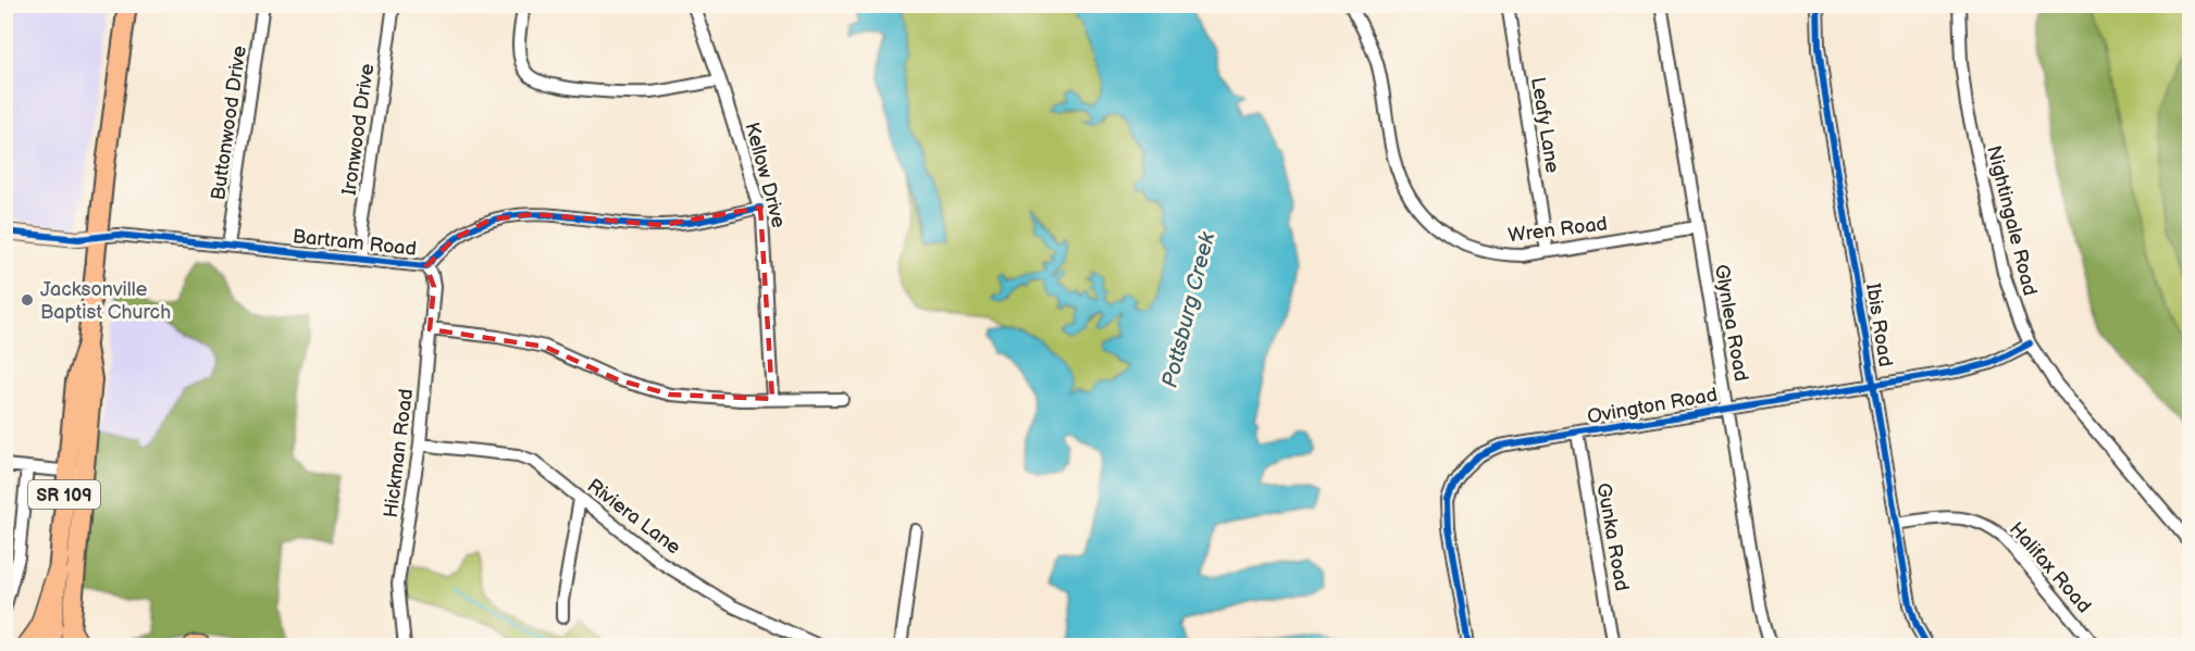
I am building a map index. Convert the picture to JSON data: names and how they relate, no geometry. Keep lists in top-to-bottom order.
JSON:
{
  "streets": {
    "main road": ["SR 109"],
    "street": [
      "Buttonwood Drive",
      "Leafy Lane",
      "Ironwood Drive",
      "Kellow Drive",
      "Nightingale Road",
      "Wren Road",
      "Bartram Road",
      "Glynlea Road",
      "Ibis Road",
      "Ovington Road",
      "Hickman Road",
      "Riviera Lane",
      "Gunka Road",
      "Halifax Road"
    ]
  },
  "crossings": [
    ["Buttonwood Drive", "Bartram Road"],
    ["Leafy Lane", "Wren Road"],
    ["Ironwood Drive", "Bartram Road"],
    ["Kellow Drive", "Bartram Road"],
    ["Nightingale Road", "Ovington Road"],
    ["Wren Road", "Glynlea Road"],
    ["Bartram Road", "Hickman Road"],
    ["Bartram Road", "SR 109"],
    ["Glynlea Road", "Ovington Road"],
    ["Ibis Road", "Ovington Road"],
    ["Ibis Road", "Halifax Road"],
    ["Ovington Road", "Gunka Road"],
    ["Hickman Road", "Riviera Lane"]
  ],
  "water": ["Pottsburg Creek"],
  "places": ["Jacksonville Baptist Church"]
}
